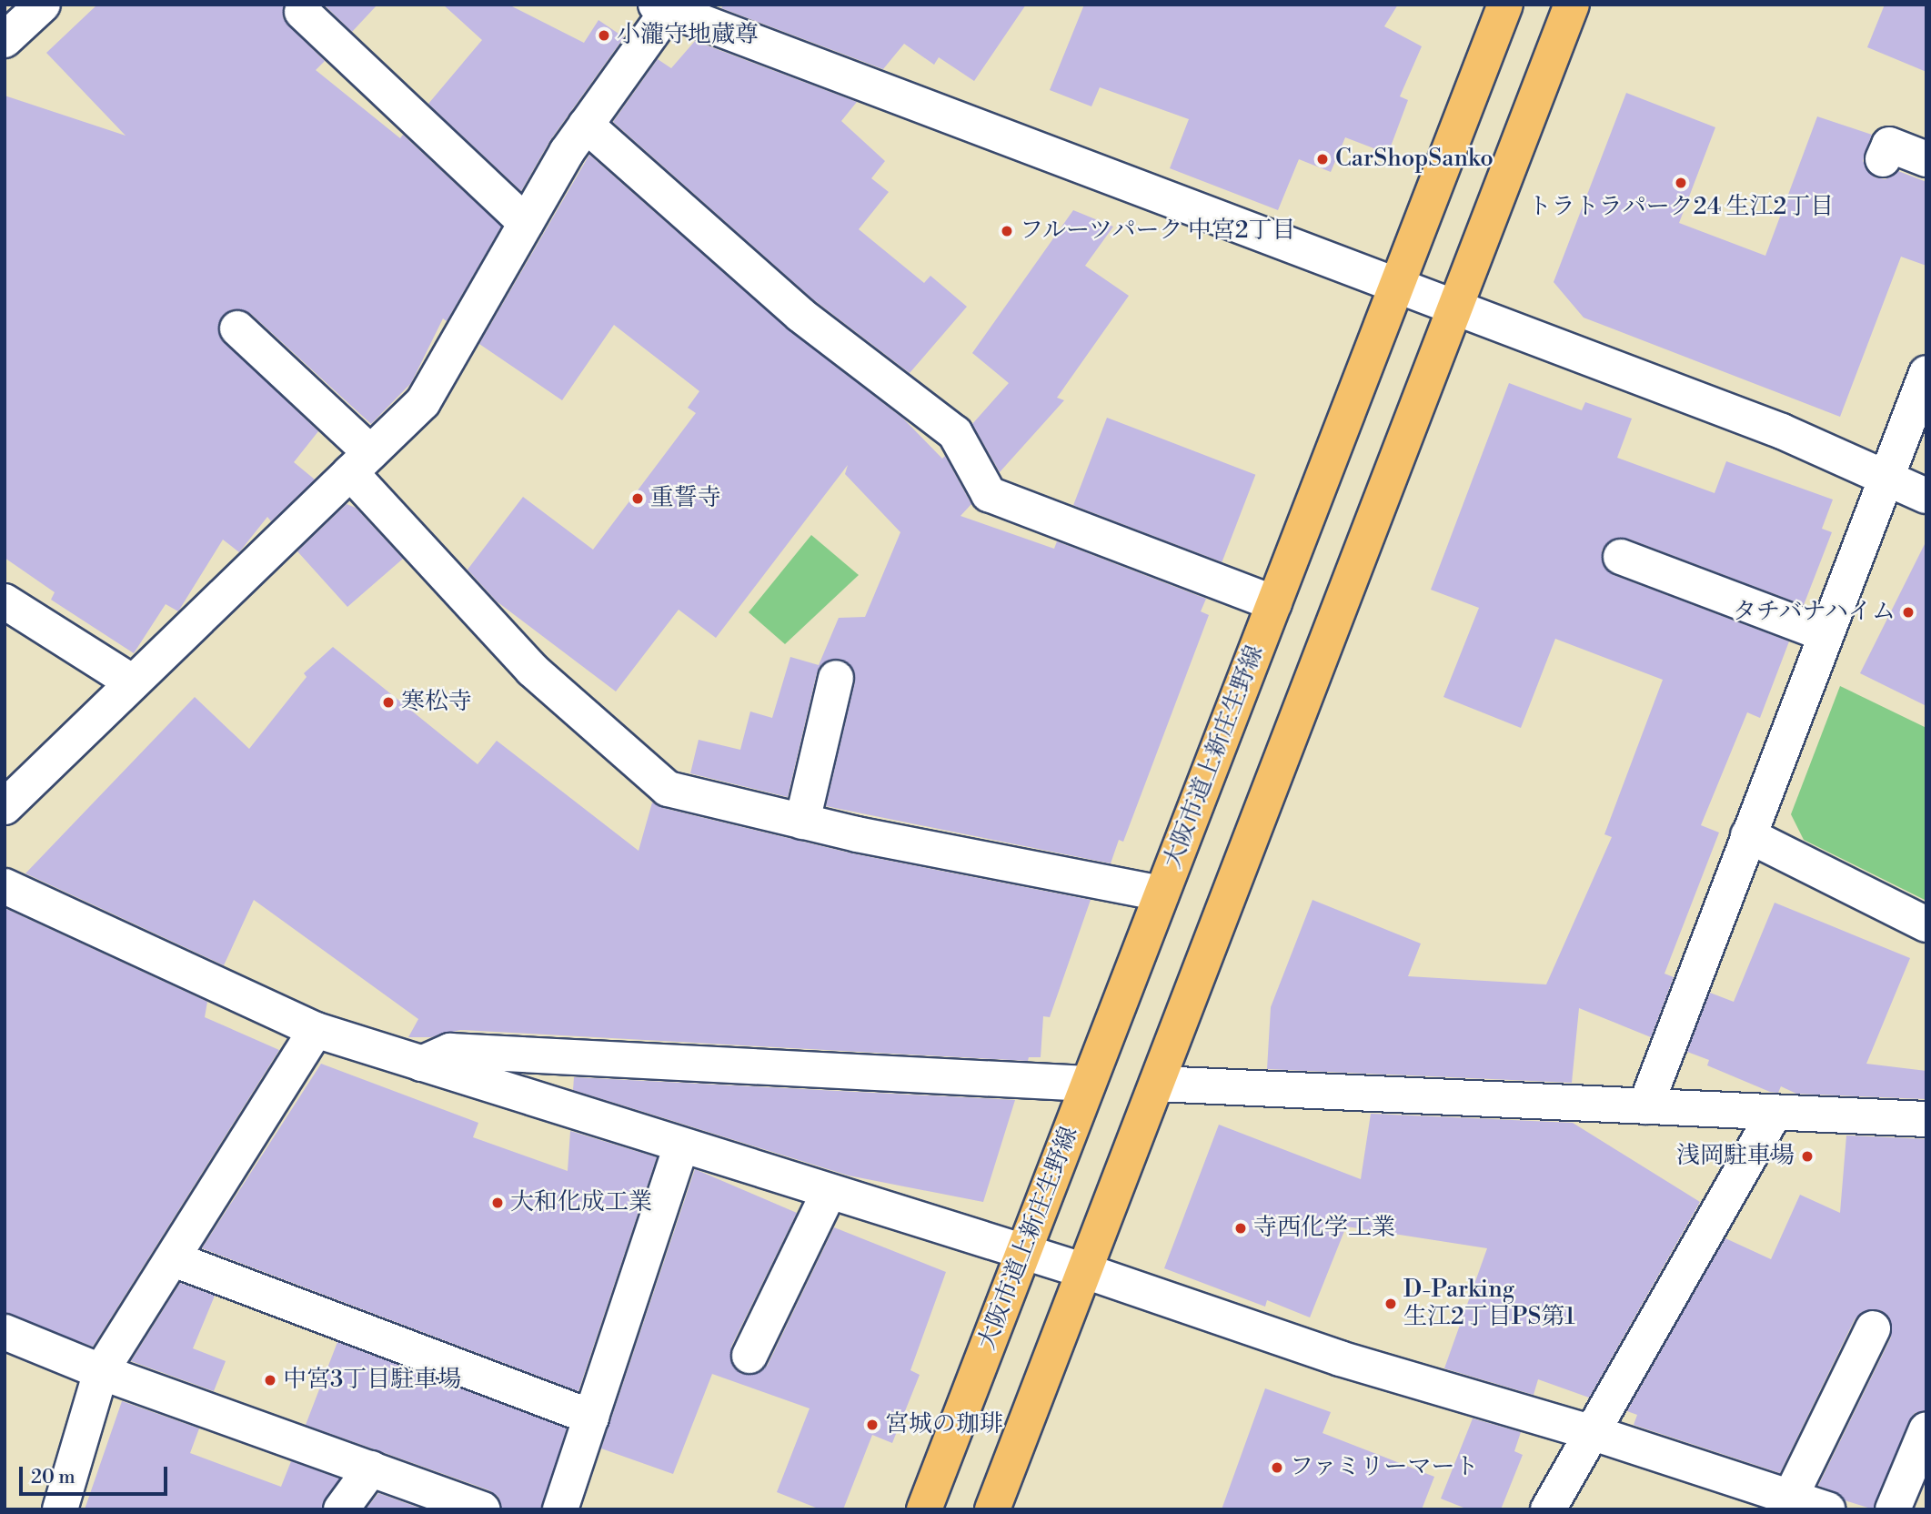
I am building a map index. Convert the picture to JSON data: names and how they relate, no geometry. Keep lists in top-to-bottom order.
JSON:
{
  "streets": {
    "main road": ["大阪市道上新庄生野線"]
  },
  "places": [
    "小瀧守地蔵尊",
    "CarShopSanko",
    "トラトラパーク24 生江2丁目",
    "フルーツパーク 中宮2丁目",
    "重誓寺",
    "タチバナハイム",
    "寒松寺",
    "浅岡駐車場",
    "大和化成工業",
    "寺西化学工業",
    "D-Parking 生江2丁目PS第1",
    "中宮3丁目駐車場",
    "宮城の珈琲",
    "ファミリーマート"
  ],
  "scale_bar": "20 m"
}
